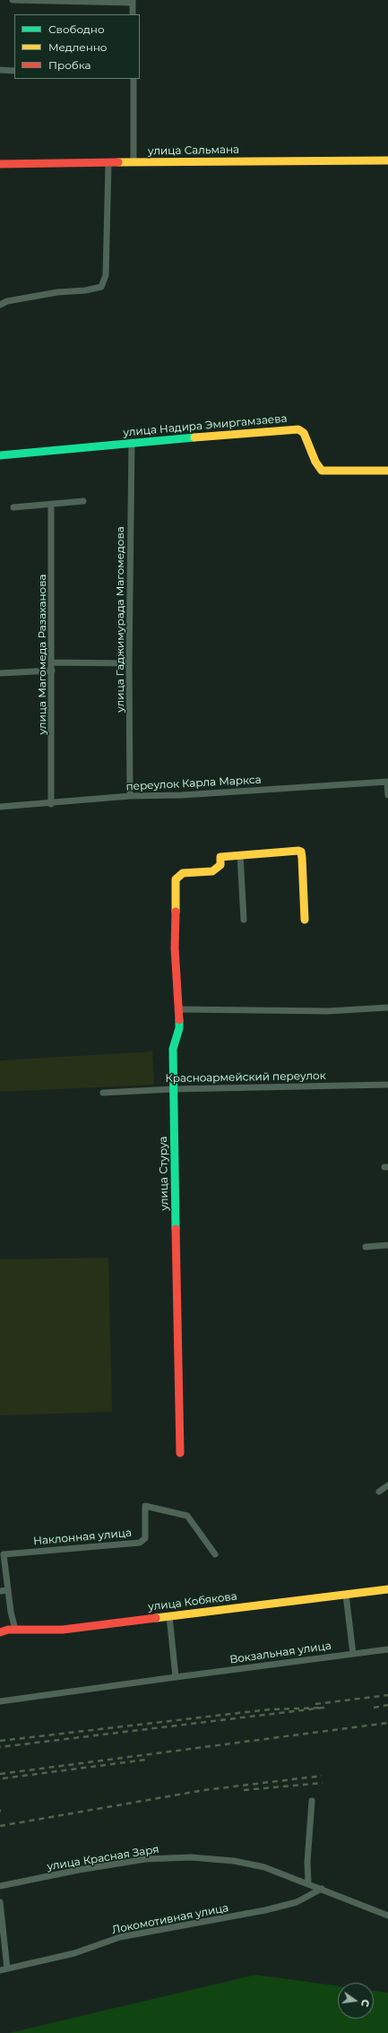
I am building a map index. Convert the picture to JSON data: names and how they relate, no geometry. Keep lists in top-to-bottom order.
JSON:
{
  "streets": {
    "street": [
      "улица Сальмана",
      "улица Надира Эмиргамзаева",
      "улица Гаджимурада Магомедова",
      "улица Магомеда Разаханова",
      "переулок Карла Маркса",
      "Красноармейский переулок",
      "улица Стуруа",
      "Наклонная улица",
      "улица Кобякова",
      "Вокзальная улица",
      "улица Красная Заря",
      "Локомотивная улица"
    ]
  },
  "crossings": [
    ["улица Надира Эмиргамзаева", "улица Гаджимурада Магомедова"],
    ["улица Гаджимурада Магомедова", "переулок Карла Маркса"],
    ["улица Магомеда Разаханова", "переулок Карла Маркса"],
    ["Красноармейский переулок", "улица Стуруа"],
    ["улица Красная Заря", "Локомотивная улица"]
  ],
  "legend": ["Свободно", "Медленно", "Пробка"],
  "north": "right"
}
